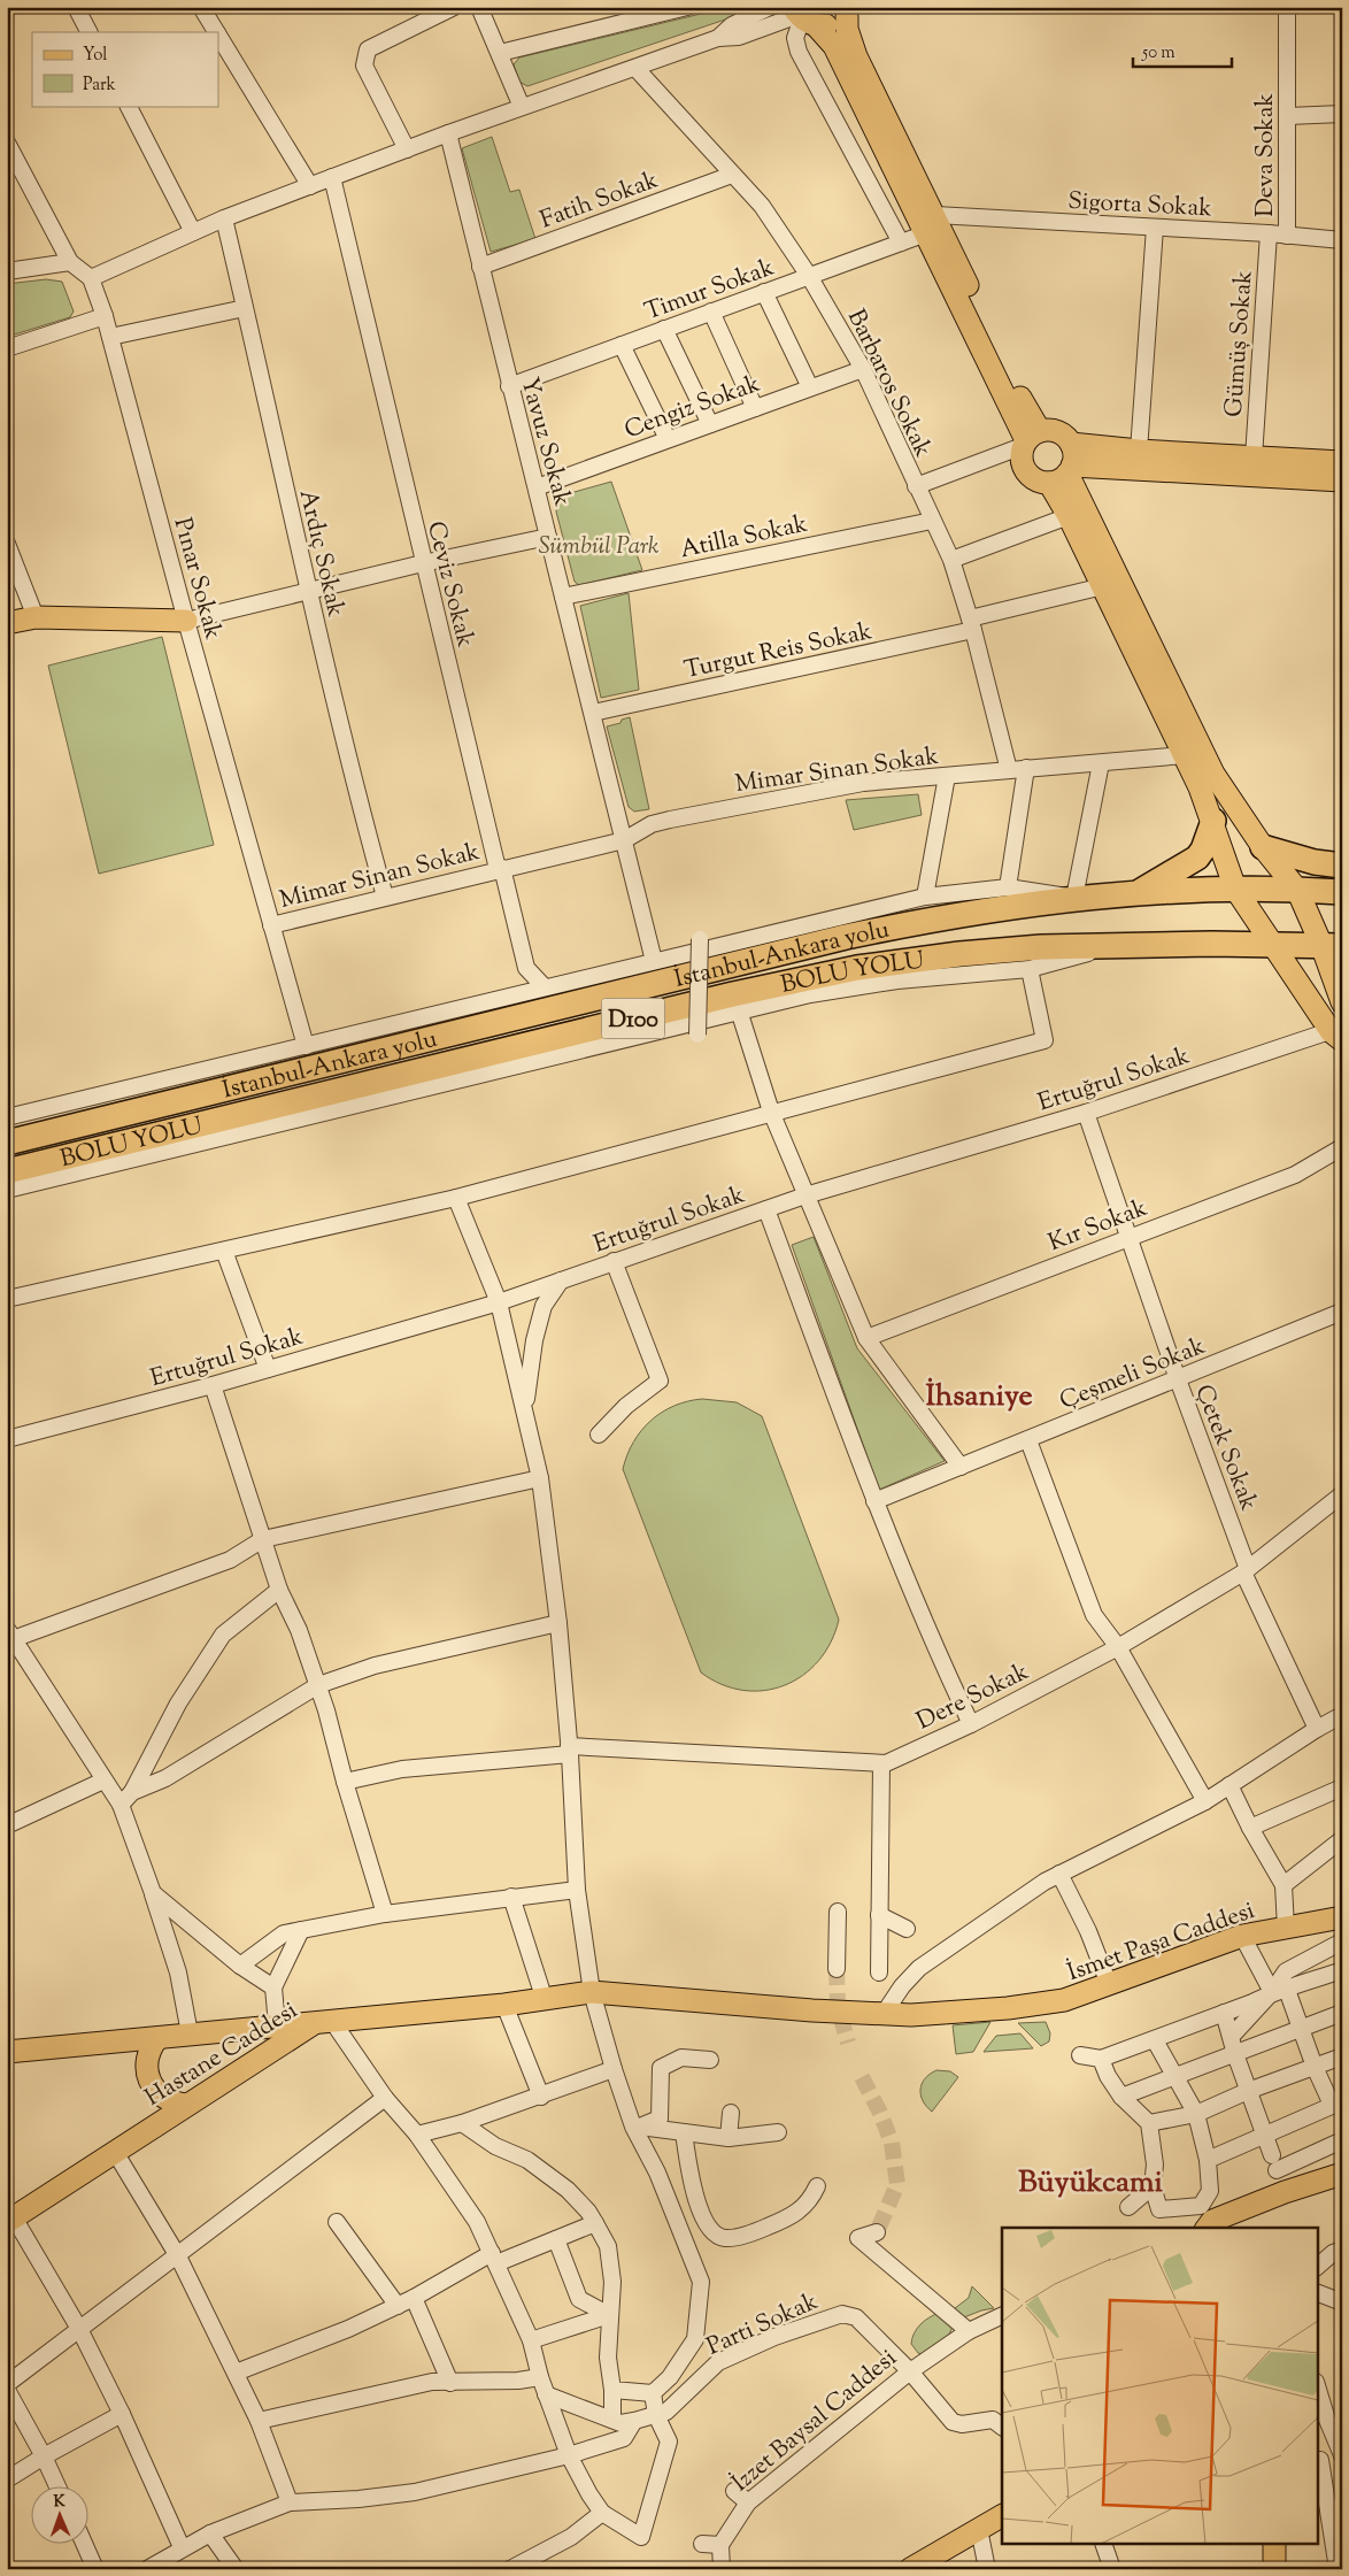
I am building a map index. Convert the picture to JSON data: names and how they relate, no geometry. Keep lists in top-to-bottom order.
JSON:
{
  "streets": {
    "highway": ["İstanbul-Ankara yolu", "BOLU YOLU", "D100"],
    "main road": ["İsmet Paşa Caddesi", "Hastane Caddesi"],
    "street": [
      "Deva Sokak",
      "Fatih Sokak",
      "Sigorta Sokak",
      "Timur Sokak",
      "Gümüş Sokak",
      "Barbaros Sokak",
      "Cengiz Sokak",
      "Yavuz Sokak",
      "Atilla Sokak",
      "Ardıç Sokak",
      "Pınar Sokak",
      "Ceviz Sokak",
      "Turgut Reis Sokak",
      "Mimar Sinan Sokak",
      "Ertuğrul Sokak",
      "Kır Sokak",
      "Çeşmeli Sokak",
      "Çetek Sokak",
      "Dere Sokak",
      "Parti Sokak",
      "İzzet Baysal Caddesi"
    ]
  },
  "crossings": [
    ["Deva Sokak", "Sigorta Sokak"],
    ["Fatih Sokak", "Barbaros Sokak"],
    ["Fatih Sokak", "Yavuz Sokak"],
    ["Sigorta Sokak", "Timur Sokak"],
    ["Sigorta Sokak", "Gümüş Sokak"],
    ["Timur Sokak", "Barbaros Sokak"],
    ["Timur Sokak", "Yavuz Sokak"],
    ["Barbaros Sokak", "Cengiz Sokak"],
    ["Barbaros Sokak", "Atilla Sokak"],
    ["Barbaros Sokak", "Turgut Reis Sokak"],
    ["Barbaros Sokak", "Mimar Sinan Sokak"],
    ["Cengiz Sokak", "Yavuz Sokak"],
    ["Yavuz Sokak", "Atilla Sokak"],
    ["Yavuz Sokak", "Turgut Reis Sokak"],
    ["Yavuz Sokak", "Mimar Sinan Sokak"],
    ["Ardıç Sokak", "Mimar Sinan Sokak"],
    ["Pınar Sokak", "Mimar Sinan Sokak"],
    ["Ceviz Sokak", "Mimar Sinan Sokak"],
    ["İstanbul-Ankara yolu", "D100"],
    ["BOLU YOLU", "D100"],
    ["Ertuğrul Sokak", "Çetek Sokak"],
    ["Kır Sokak", "Çetek Sokak"],
    ["Çeşmeli Sokak", "Çetek Sokak"],
    ["Çetek Sokak", "Dere Sokak"],
    ["İsmet Paşa Caddesi", "Hastane Caddesi"],
    ["Parti Sokak", "İzzet Baysal Caddesi"]
  ],
  "districts": ["İhsaniye", "Büyükcami"],
  "parks": ["Sümbül Park"],
  "legend": ["Yol", "Park"],
  "scale_bar": "50 m",
  "north": "top"
}
